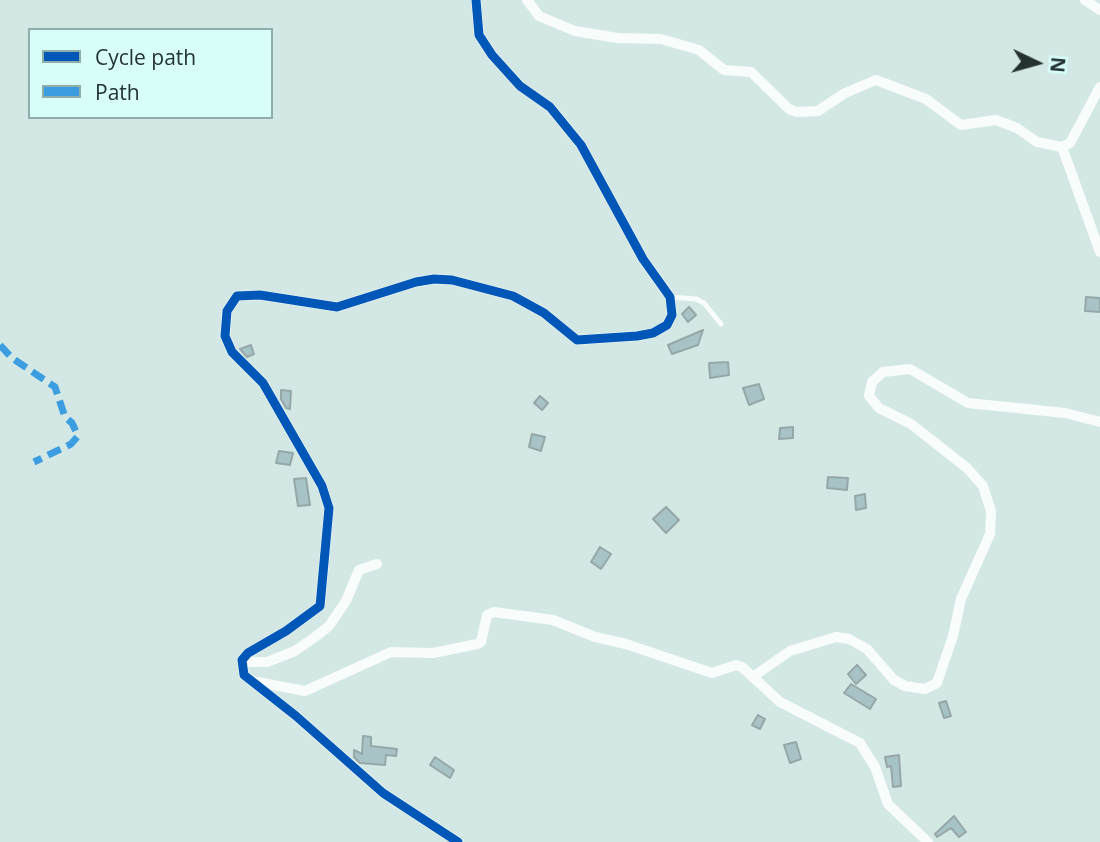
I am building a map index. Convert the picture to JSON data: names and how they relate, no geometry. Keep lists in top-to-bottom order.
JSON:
{
  "legend": ["Cycle path", "Path"],
  "north": "right"
}
